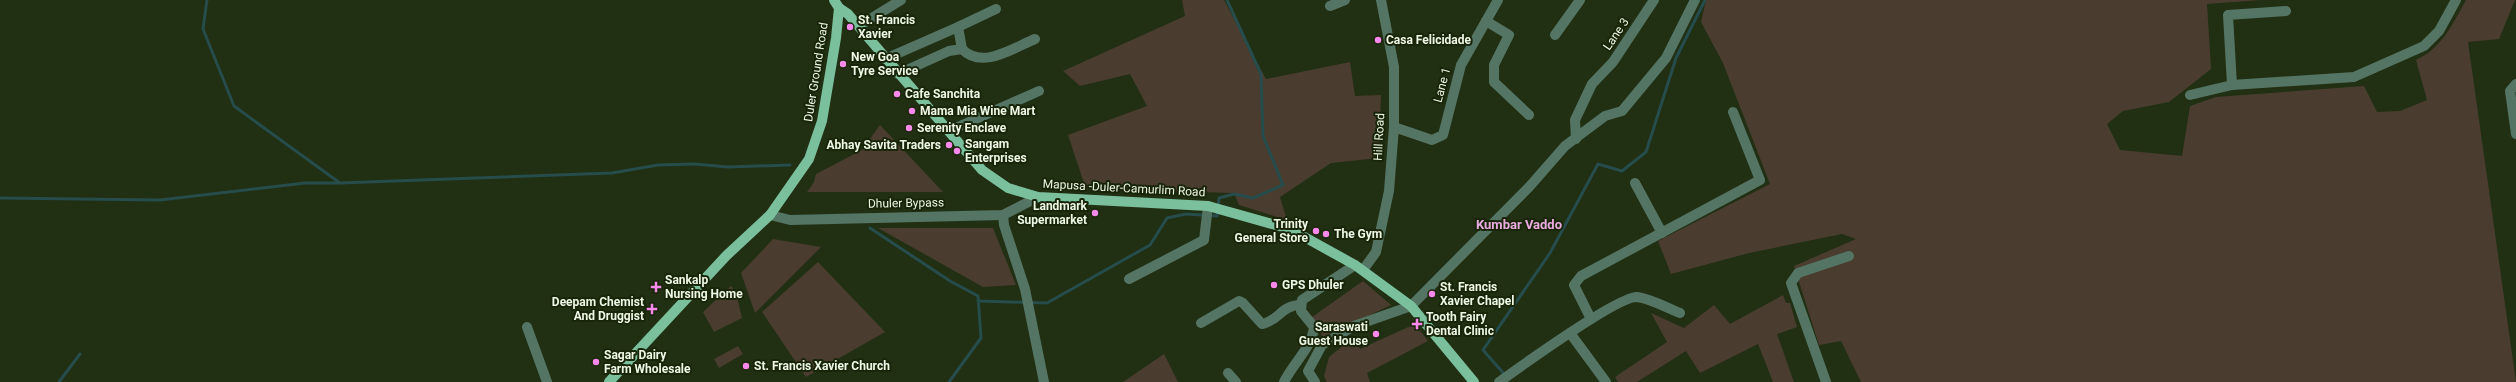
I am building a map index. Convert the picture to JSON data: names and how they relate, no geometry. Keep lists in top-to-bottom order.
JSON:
{
  "streets": {
    "main road": ["Duler Ground Road", "Mapusa -Duler-Camurlim Road"],
    "street": [
      "Lane 3",
      "Lane 1",
      "Hill Road",
      "Dhuler Bypass"
    ]
  },
  "crossings": [
    ["Duler Ground Road", "Mapusa -Duler-Camurlim Road"],
    ["Duler Ground Road", "Dhuler Bypass"],
    ["Lane 1", "Hill Road"],
    ["Hill Road", "Mapusa -Duler-Camurlim Road"],
    ["Mapusa -Duler-Camurlim Road", "Dhuler Bypass"]
  ],
  "districts": ["Kumbar Vaddo"],
  "places": {
    "other": [
      "St. Francis Xavier",
      "Casa Felicidade",
      "New Goa Tyre Service",
      "Cafe Sanchita",
      "Mama Mia Wine Mart",
      "Serenity Enclave",
      "Abhay Savita Traders",
      "Sangam Enterprises",
      "Landmark Supermarket",
      "Trinity General Store",
      "The Gym",
      "GPS Dhuler",
      "St. Francis Xavier Chapel",
      "Saraswati Guest House",
      "Sagar Dairy Farm Wholesale",
      "St. Francis Xavier Church"
    ],
    "health": ["Sankalp Nursing Home", "Deepam Chemist And Druggist", "Tooth Fairy Dental Clinic"]
  }
}
